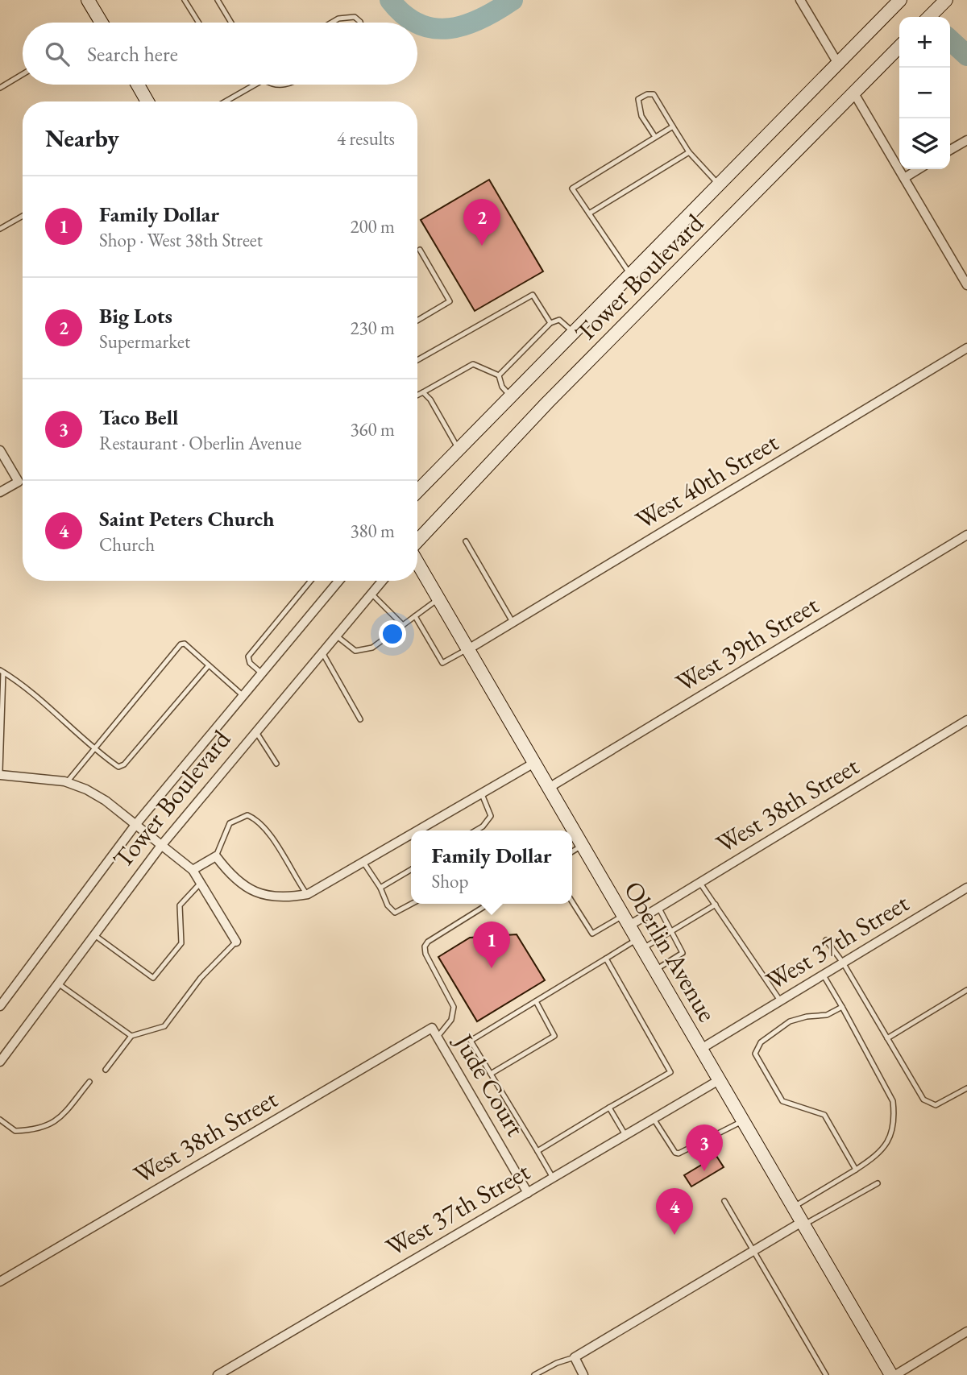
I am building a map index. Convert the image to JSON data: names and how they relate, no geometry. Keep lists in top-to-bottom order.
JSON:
{
  "streets": {
    "street": [
      "Tower Boulevard",
      "West 40th Street",
      "West 39th Street",
      "West 38th Street",
      "West 37th Street",
      "Oberlin Avenue",
      "Jude Court"
    ]
  },
  "crossings": [
    ["West 40th Street", "Oberlin Avenue"],
    ["West 39th Street", "Oberlin Avenue"],
    ["West 38th Street", "Oberlin Avenue"],
    ["West 38th Street", "Jude Court"],
    ["West 37th Street", "Oberlin Avenue"],
    ["West 37th Street", "Jude Court"]
  ],
  "page": {
    "map_buttons": ["+", "−"],
    "search": "Search here",
    "heading": ["Nearby", "4 results"],
    "list": [
      {
        "mark": "1",
        "name": "Family Dollar",
        "note": "Shop · West 38th Street",
        "value": "200 m"
      },
      {
        "mark": "2",
        "name": "Big Lots",
        "note": "Supermarket",
        "value": "230 m"
      },
      {
        "mark": "3",
        "name": "Taco Bell",
        "note": "Restaurant · Oberlin Avenue",
        "value": "360 m"
      },
      {
        "mark": "4",
        "name": "Saint Peters Church",
        "note": "Church",
        "value": "380 m"
      }
    ],
    "pins": [
      "2",
      "1",
      "3",
      "4"
    ],
    "popup": ["Family Dollar", "Shop"]
  }
}
